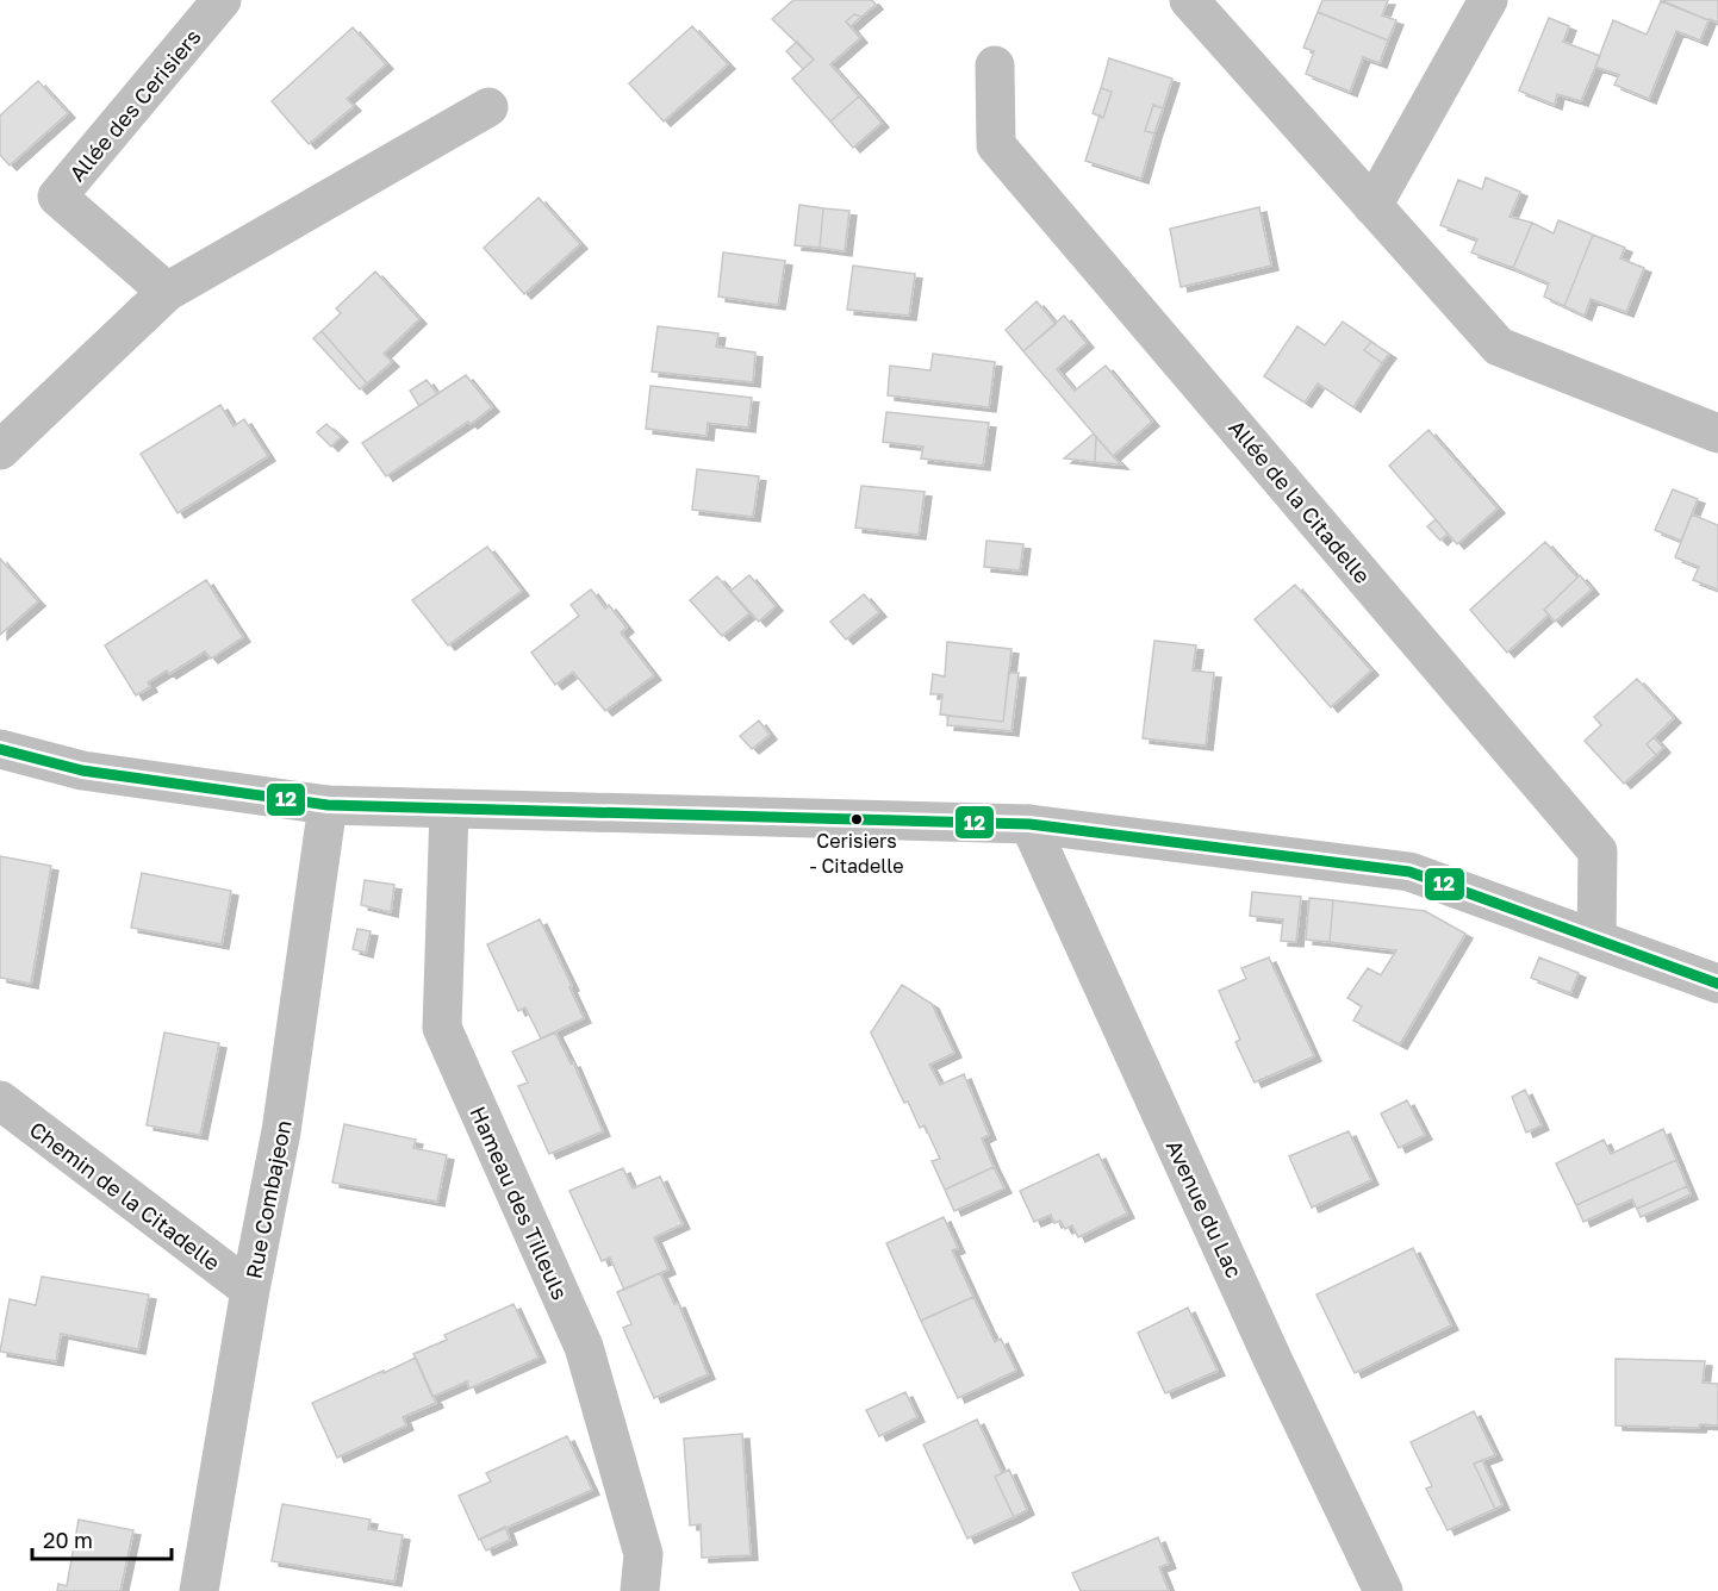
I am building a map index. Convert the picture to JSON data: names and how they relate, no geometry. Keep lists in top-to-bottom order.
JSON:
{
  "streets": {
    "street": [
      "Allée des Cerisiers",
      "Allée de la Citadelle",
      "Chemin de la Citadelle",
      "Rue Combajeon",
      "Hameau des Tilleuls",
      "Avenue du Lac"
    ]
  },
  "crossings": [
    ["Chemin de la Citadelle", "Rue Combajeon"]
  ],
  "places": ["Cerisiers - Citadelle"],
  "lines": ["transit line 12"],
  "scale_bar": "20 m"
}
